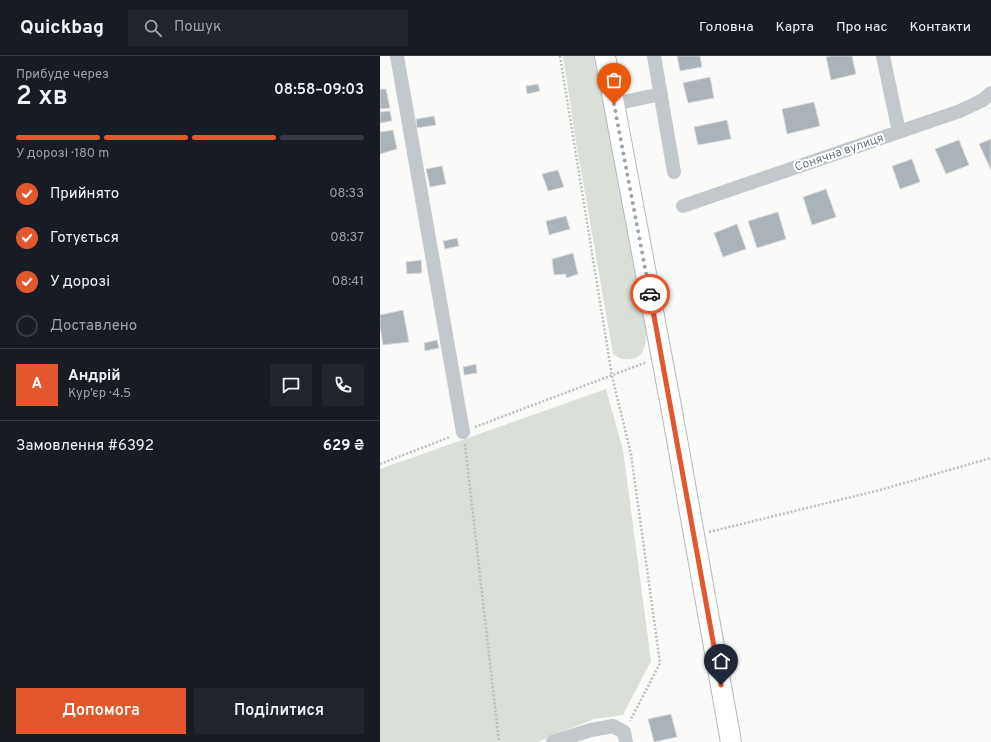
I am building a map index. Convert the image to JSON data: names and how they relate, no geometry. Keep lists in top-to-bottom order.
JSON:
{
  "streets": {
    "street": ["Сонячна вулиця"]
  },
  "page": {
    "header": "Quickbag",
    "search": "Пошук",
    "nav": [
      "Головна",
      "Карта",
      "Про нас",
      "Контакти"
    ],
    "heading": ["2 хв", "Прибуде через", "08:58–09:03"],
    "panel": [
      "Андрій",
      "Кур’єр · 4.5",
      "Замовлення #6392",
      "629 ₴"
    ],
    "bar": "У дорозі · 180 m",
    "list": [
      ["Прийнято", "08:33"],
      ["Готується", "08:37"],
      ["У дорозі", "08:41"],
      "Доставлено"
    ],
    "round": "А",
    "buttons": ["Допомога", "Поділитися"]
  }
}
